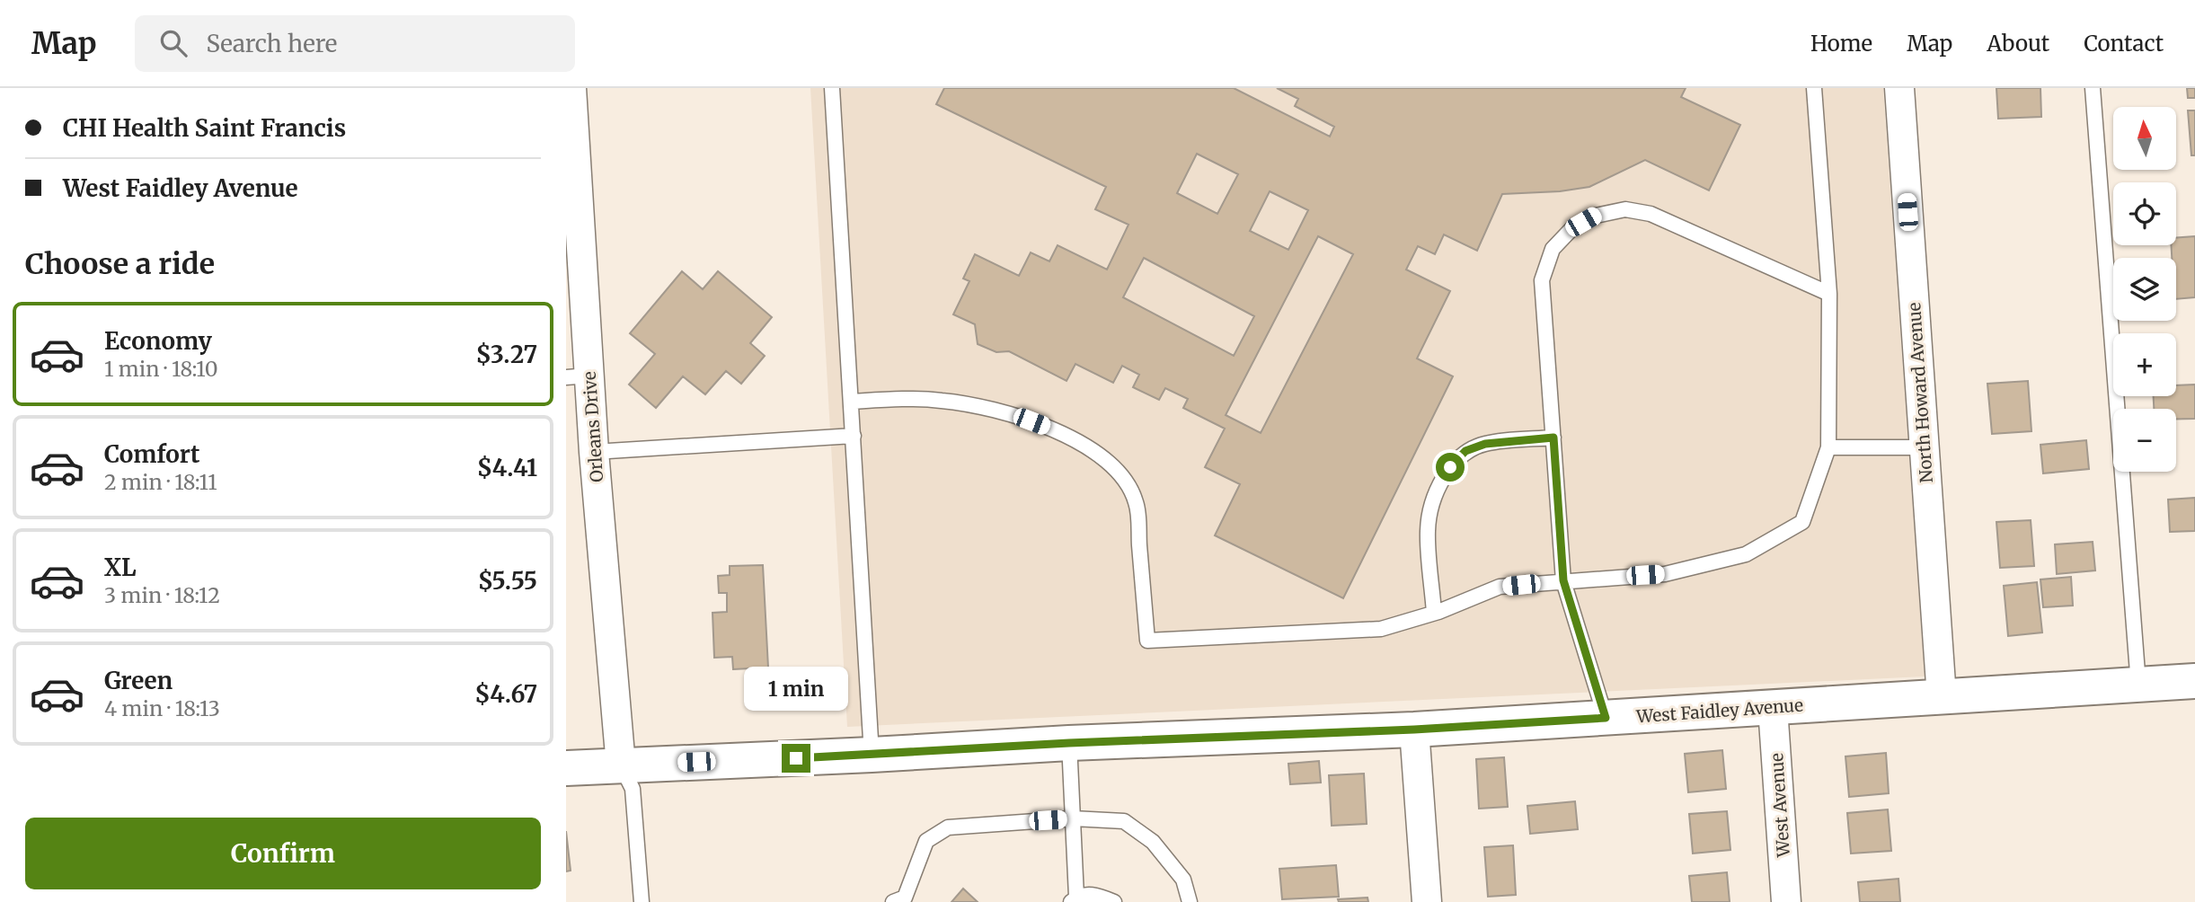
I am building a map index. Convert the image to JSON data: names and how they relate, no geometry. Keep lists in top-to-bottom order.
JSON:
{
  "streets": {
    "street": [
      "North Howard Avenue",
      "Orleans Drive",
      "West Faidley Avenue",
      "West Avenue"
    ]
  },
  "crossings": [
    ["North Howard Avenue", "West Faidley Avenue"],
    ["Orleans Drive", "West Faidley Avenue"],
    ["West Faidley Avenue", "West Avenue"]
  ],
  "north": "top",
  "page": {
    "header": "Map",
    "search": "Search here",
    "nav": [
      "Home",
      "Map",
      "About",
      "Contact"
    ],
    "banner": ["CHI Health Saint Francis", "West Faidley Avenue"],
    "map_buttons": ["+", "−"],
    "heading": "Choose a ride",
    "list": [
      {
        "name": "Economy",
        "note": "1 min · 18:10",
        "value": "$3.27"
      },
      {
        "name": "Comfort",
        "note": "2 min · 18:11",
        "value": "$4.41"
      },
      {
        "name": "XL",
        "note": "3 min · 18:12",
        "value": "$5.55"
      },
      {
        "name": "Green",
        "note": "4 min · 18:13",
        "value": "$4.67"
      }
    ],
    "bubble": "1 min",
    "buttons": "Confirm"
  }
}
